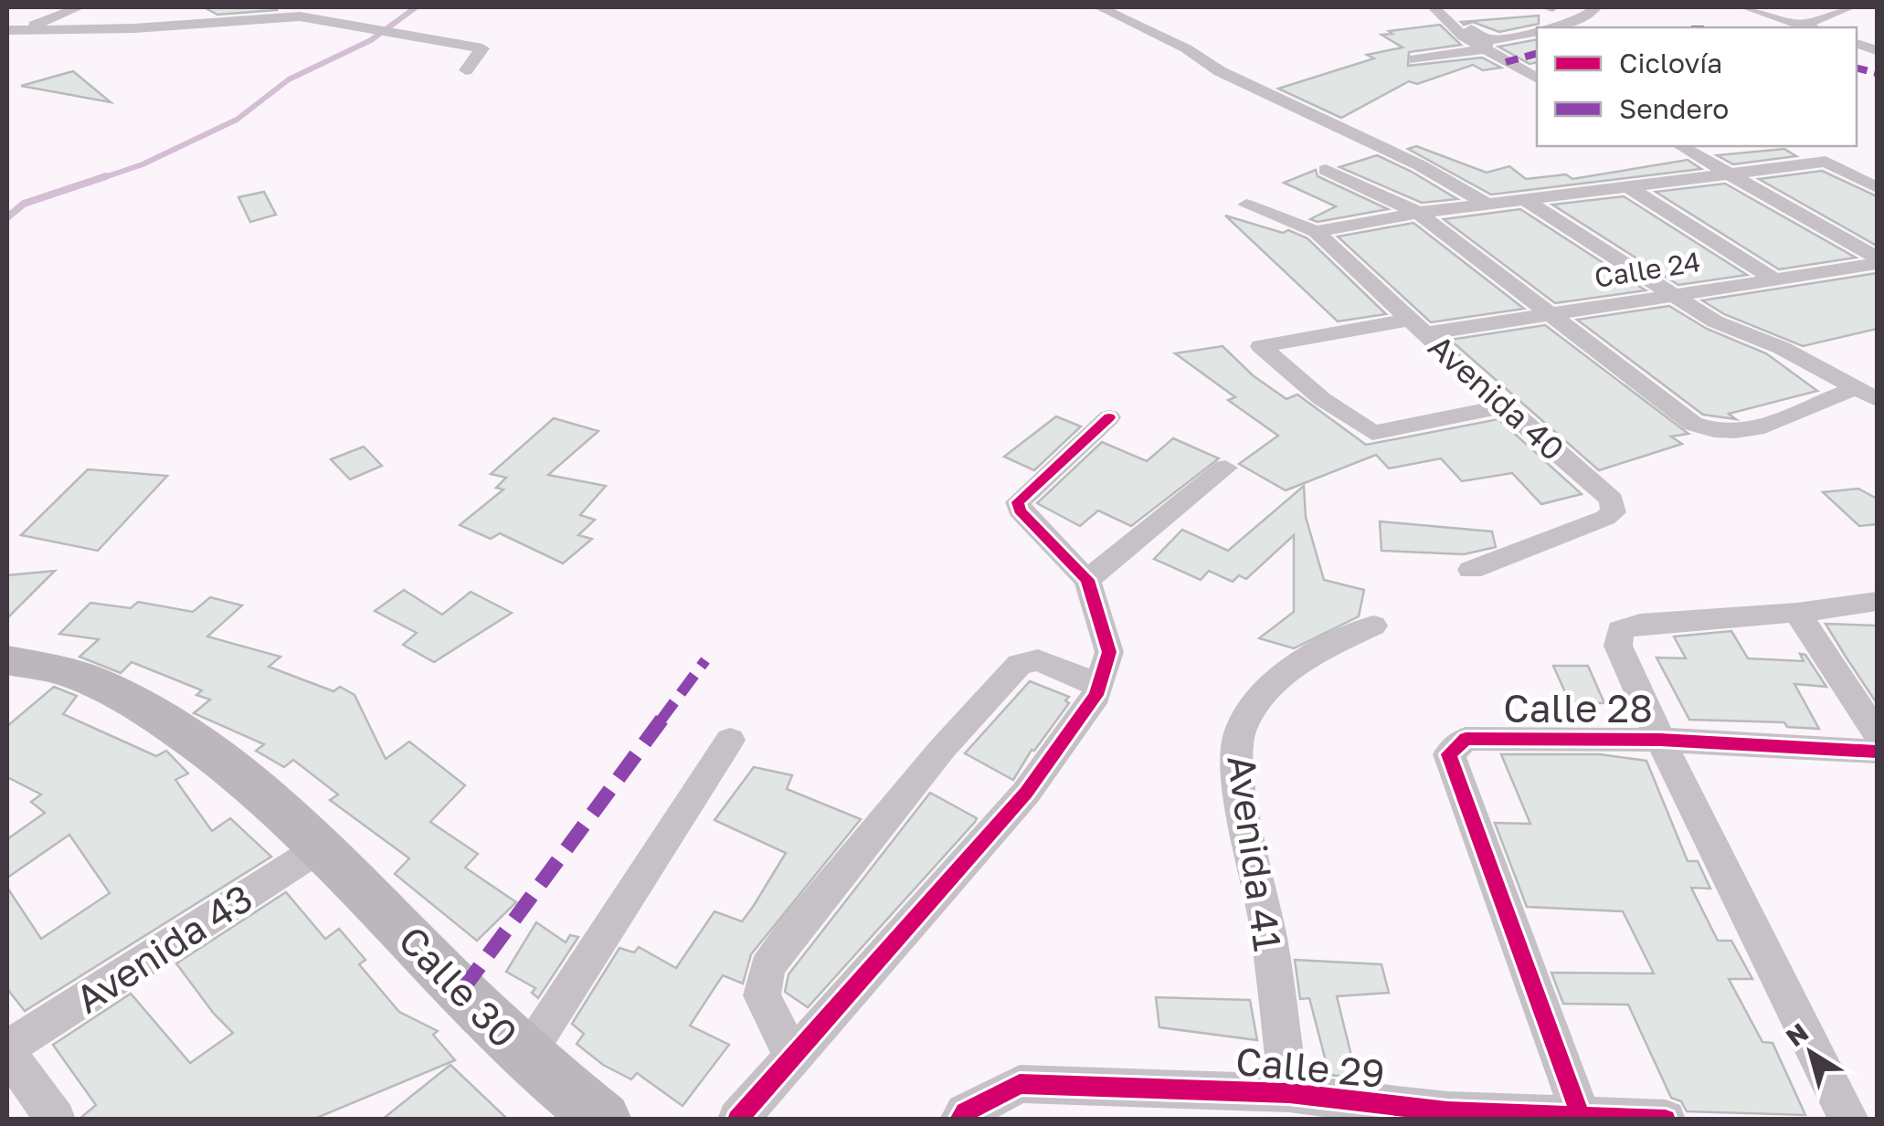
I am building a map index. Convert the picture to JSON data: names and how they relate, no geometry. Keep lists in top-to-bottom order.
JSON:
{
  "streets": {
    "main road": ["Calle 30"],
    "street": [
      "Calle 24",
      "Avenida 40",
      "Calle 28",
      "Avenida 41",
      "Avenida 43",
      "Calle 29"
    ]
  },
  "crossings": [
    ["Calle 24", "Avenida 40"],
    ["Calle 28", "Calle 29"],
    ["Avenida 41", "Calle 29"],
    ["Avenida 43", "Calle 30"]
  ],
  "legend": ["Ciclovía", "Sendero"],
  "north": "top left"
}
